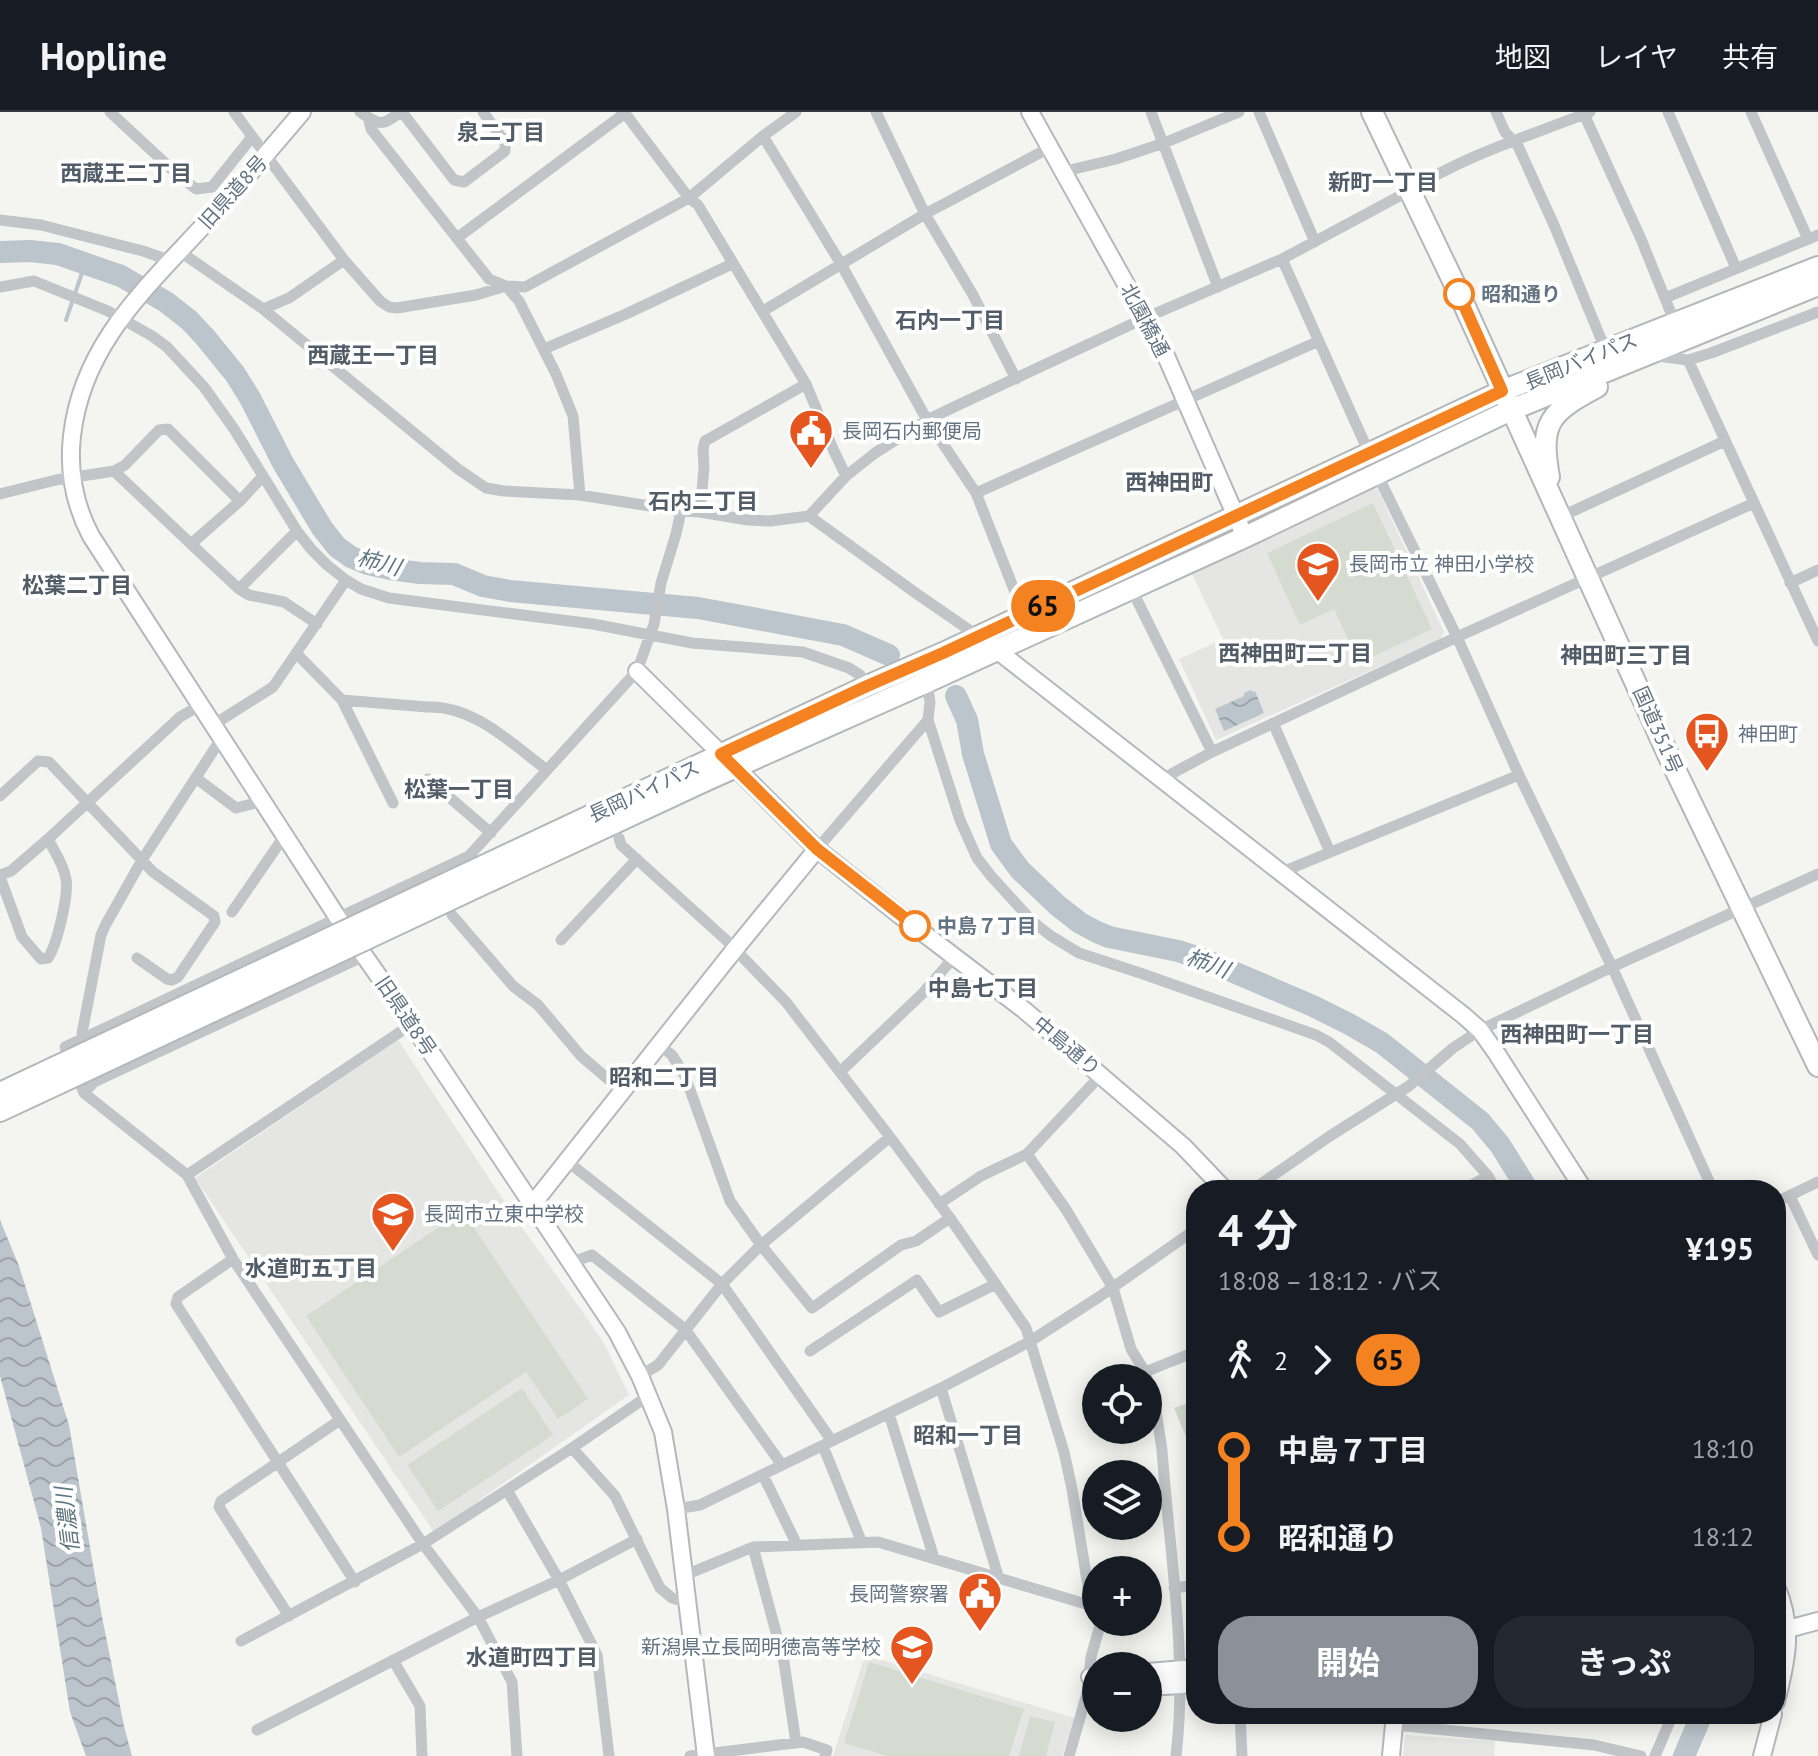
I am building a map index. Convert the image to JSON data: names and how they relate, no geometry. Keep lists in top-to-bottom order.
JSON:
{
  "streets": {
    "highway": ["長岡バイパス", "国道351号"],
    "street": ["旧県道8号", "北園橋通", "中島通り"]
  },
  "crossings": [
    ["北園橋通", "長岡バイパス"],
    ["長岡バイパス", "国道351号"],
    ["長岡バイパス", "中島通り"]
  ],
  "districts": [
    "泉二丁目",
    "西蔵王二丁目",
    "新町一丁目",
    "石内一丁目",
    "西蔵王一丁目",
    "西神田町",
    "石内二丁目",
    "松葉二丁目",
    "西神田町二丁目",
    "神田町三丁目",
    "松葉一丁目",
    "中島七丁目",
    "西神田町一丁目",
    "昭和二丁目",
    "水道町五丁目",
    "昭和一丁目",
    "水道町四丁目"
  ],
  "water": ["柿川", "信濃川"],
  "places": {
    "other": ["昭和通り", "中島７丁目"],
    "public building": ["長岡石内郵便局", "長岡警察署"],
    "school or university": ["長岡市立 神田小学校", "長岡市立東中学校", "新潟県立長岡明徳高等学校"],
    "bus stop": ["神田町"]
  },
  "lines": ["bus line 65"],
  "page": {
    "header": "Hopline",
    "nav": ["地図", "レイヤ", "共有"],
    "on_map": "65",
    "heading": ["4 分", "18:08 – 18:12 · バス", "¥195"],
    "legs": ["2", "65"],
    "map_buttons": ["+", "−"],
    "list": [
      {
        "name": "中島７丁目",
        "value": "18:10"
      },
      {
        "name": "昭和通り",
        "value": "18:12"
      }
    ],
    "buttons": ["開始", "きっぷ"]
  }
}
